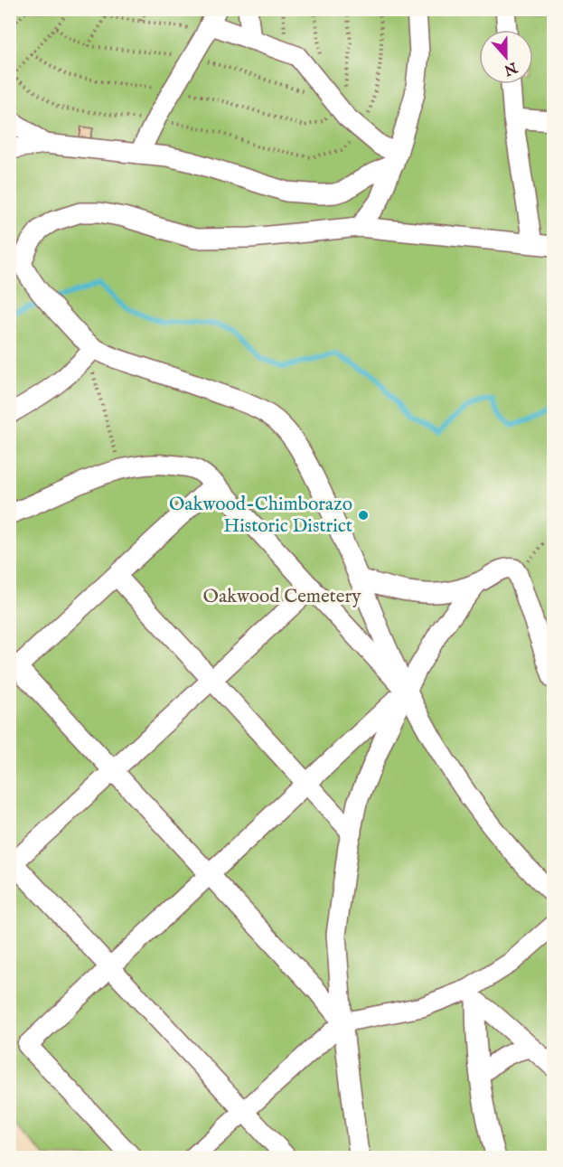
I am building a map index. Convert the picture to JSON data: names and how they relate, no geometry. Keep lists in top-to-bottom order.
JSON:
{
  "parks": ["Oakwood Cemetery"],
  "places": ["Oakwood-Chimborazo Historic District"],
  "north": "bottom"
}
